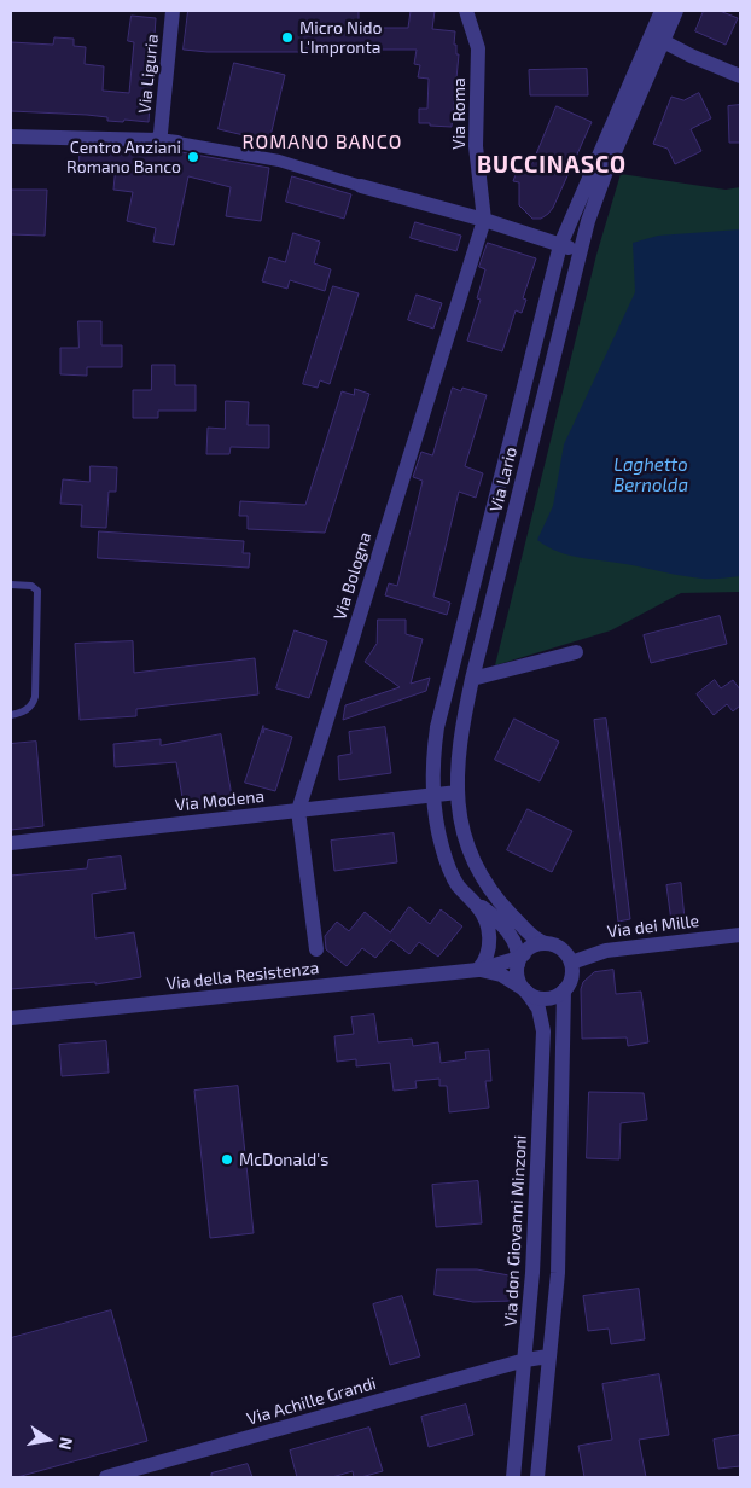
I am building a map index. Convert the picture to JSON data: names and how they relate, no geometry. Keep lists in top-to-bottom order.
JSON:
{
  "streets": {
    "street": [
      "Via Liguria",
      "Via Roma",
      "Via Lario",
      "Via Bologna",
      "Via Modena",
      "Via dei Mille",
      "Via della Resistenza",
      "Via don Giovanni Minzoni",
      "Via Achille Grandi"
    ]
  },
  "crossings": [
    ["Via Roma", "Via Bologna"],
    ["Via Lario", "Via Modena"],
    ["Via Lario", "Via dei Mille"],
    ["Via Lario", "Via della Resistenza"],
    ["Via Lario", "Via don Giovanni Minzoni"],
    ["Via Bologna", "Via Modena"],
    ["Via dei Mille", "Via della Resistenza"],
    ["Via dei Mille", "Via don Giovanni Minzoni"],
    ["Via della Resistenza", "Via don Giovanni Minzoni"],
    ["Via don Giovanni Minzoni", "Via Achille Grandi"]
  ],
  "districts": ["ROMANO BANCO", "BUCCINASCO"],
  "water": ["Laghetto Bernolda"],
  "places": ["Micro Nido L'Impronta", "Centro Anziani Romano Banco", "McDonald's"],
  "north": "right"
}
